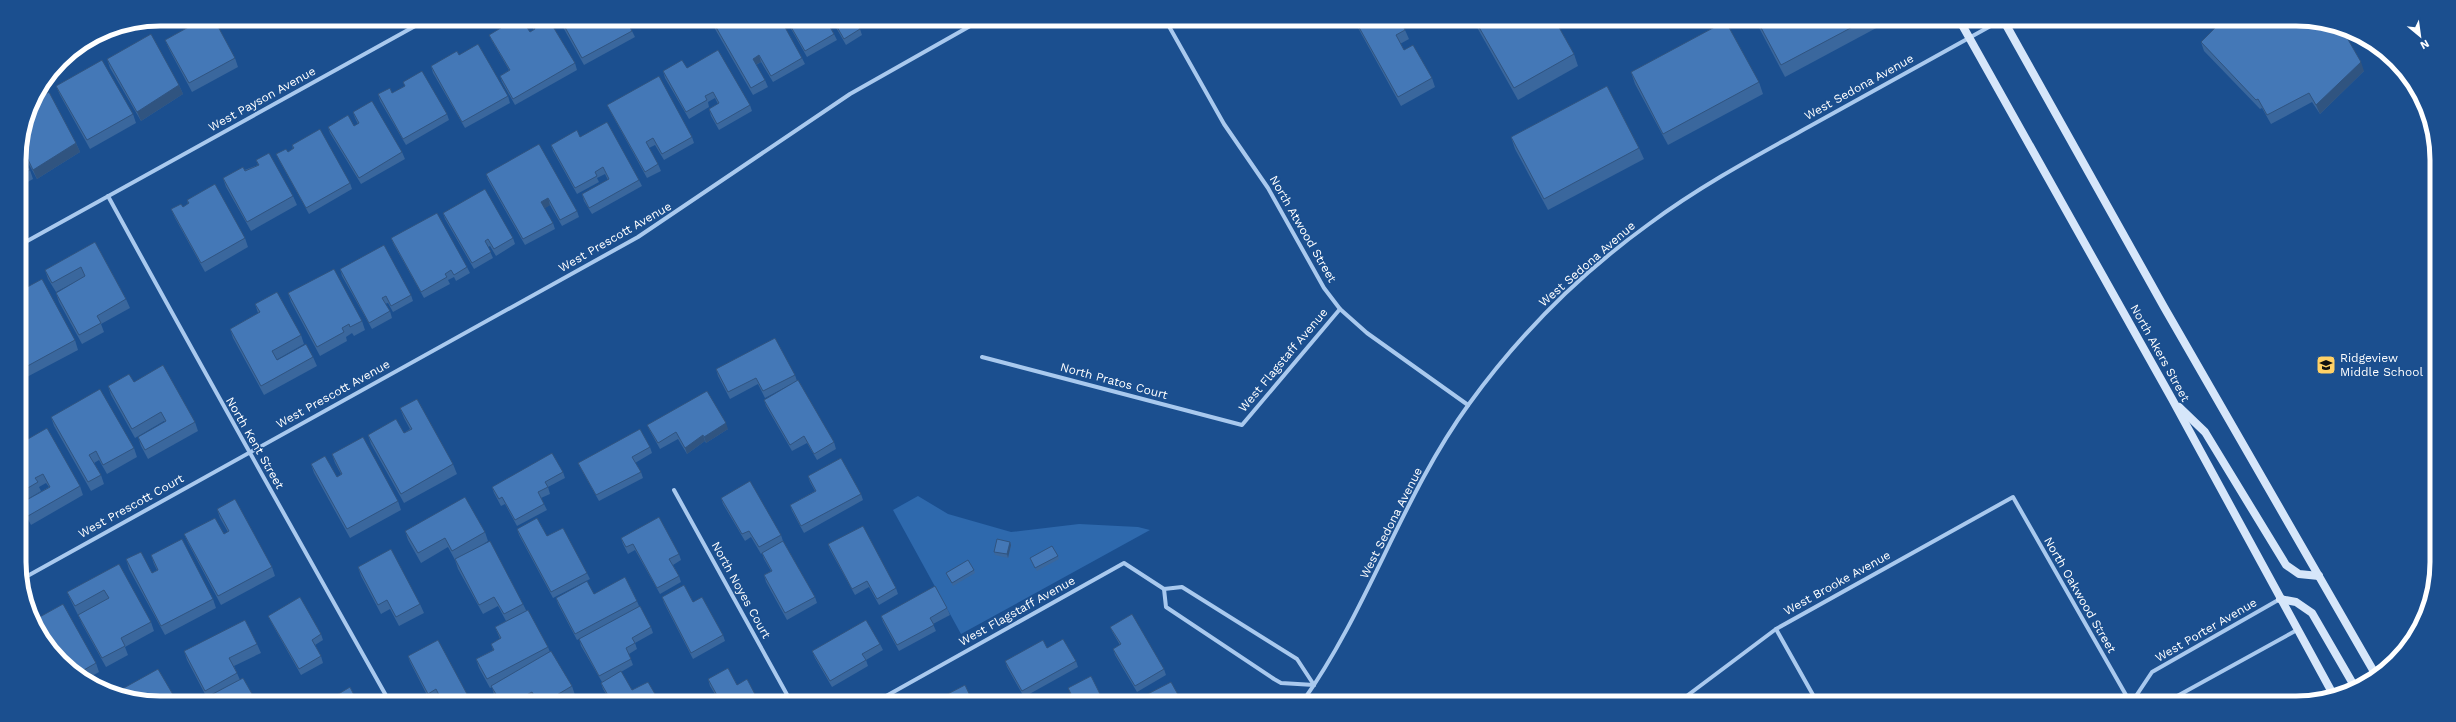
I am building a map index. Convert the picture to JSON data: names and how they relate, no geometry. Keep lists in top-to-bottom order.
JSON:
{
  "streets": {
    "main road": ["North Akers Street"],
    "street": [
      "West Sedona Avenue",
      "West Payson Avenue",
      "North Atwood Street",
      "West Prescott Avenue",
      "West Flagstaff Avenue",
      "North Pratos Court",
      "North Kent Street",
      "West Prescott Court",
      "West Brooke Avenue",
      "North Noyes Court",
      "North Oakwood Street",
      "West Porter Avenue"
    ]
  },
  "crossings": [
    ["West Sedona Avenue", "North Atwood Street"],
    ["West Sedona Avenue", "North Akers Street"],
    ["West Payson Avenue", "North Kent Street"],
    ["North Atwood Street", "West Flagstaff Avenue"],
    ["West Prescott Avenue", "North Kent Street"],
    ["West Prescott Avenue", "West Prescott Court"],
    ["North Akers Street", "West Porter Avenue"],
    ["West Flagstaff Avenue", "North Pratos Court"],
    ["North Kent Street", "West Prescott Court"],
    ["West Brooke Avenue", "North Oakwood Street"]
  ],
  "places": {
    "school or university": ["Ridgeview Middle School"]
  },
  "north": "bottom right"
}
